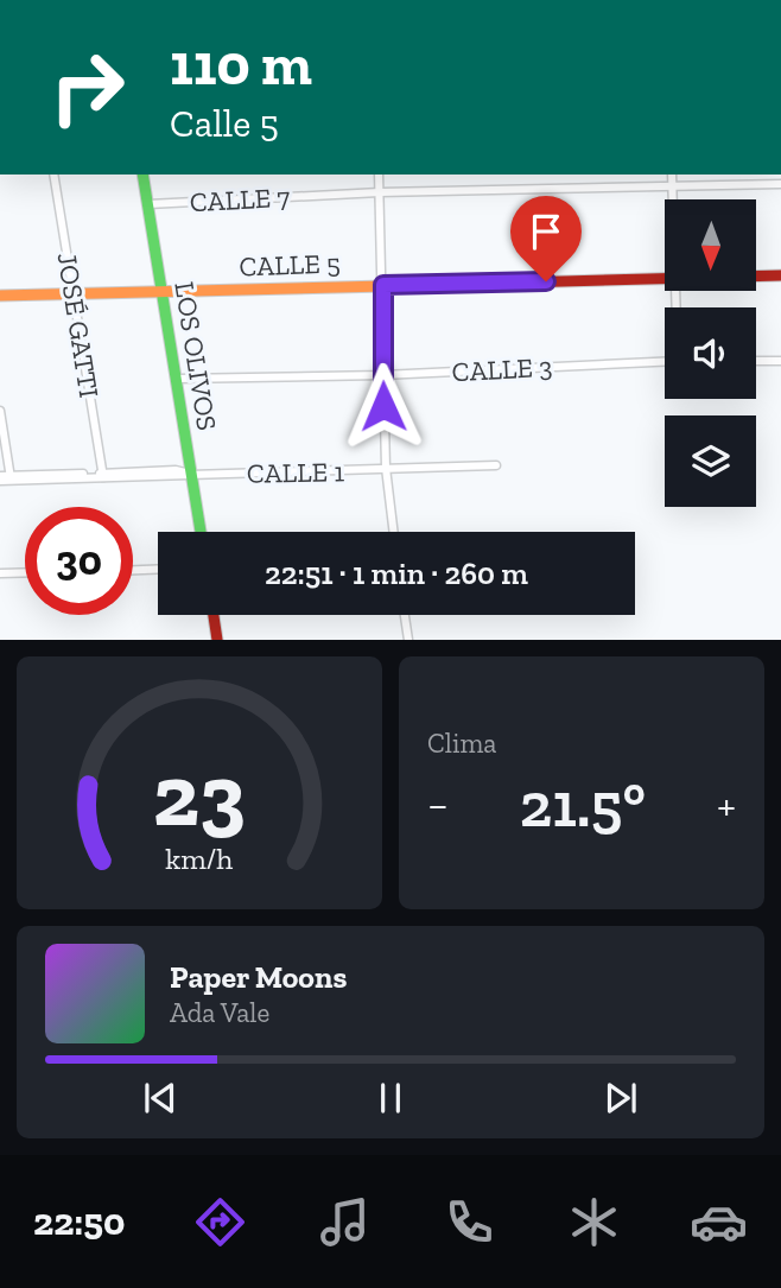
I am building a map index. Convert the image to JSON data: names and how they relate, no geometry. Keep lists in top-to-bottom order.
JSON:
{
  "streets": {
    "street": [
      "CALLE 7",
      "CALLE 5",
      "JOSÉ GATTI",
      "LOS OLIVOS",
      "CALLE 3",
      "CALLE 1"
    ]
  },
  "crossings": [
    ["CALLE 7", "LOS OLIVOS"],
    ["CALLE 5", "JOSÉ GATTI"],
    ["CALLE 5", "LOS OLIVOS"],
    ["JOSÉ GATTI", "CALLE 1"],
    ["LOS OLIVOS", "CALLE 3"],
    ["LOS OLIVOS", "CALLE 1"]
  ],
  "north": "bottom",
  "page": {
    "turn": ["110 m", "Calle 5"],
    "limit": "30",
    "trip": "22:51 · 1 min · 260 m",
    "tile": "Clima",
    "heat": ["−", "21.5°", "+"],
    "song": ["Paper Moons", "Ada Vale"],
    "tabs": "22:50",
    "gauge": ["23", "km/h"]
  }
}
